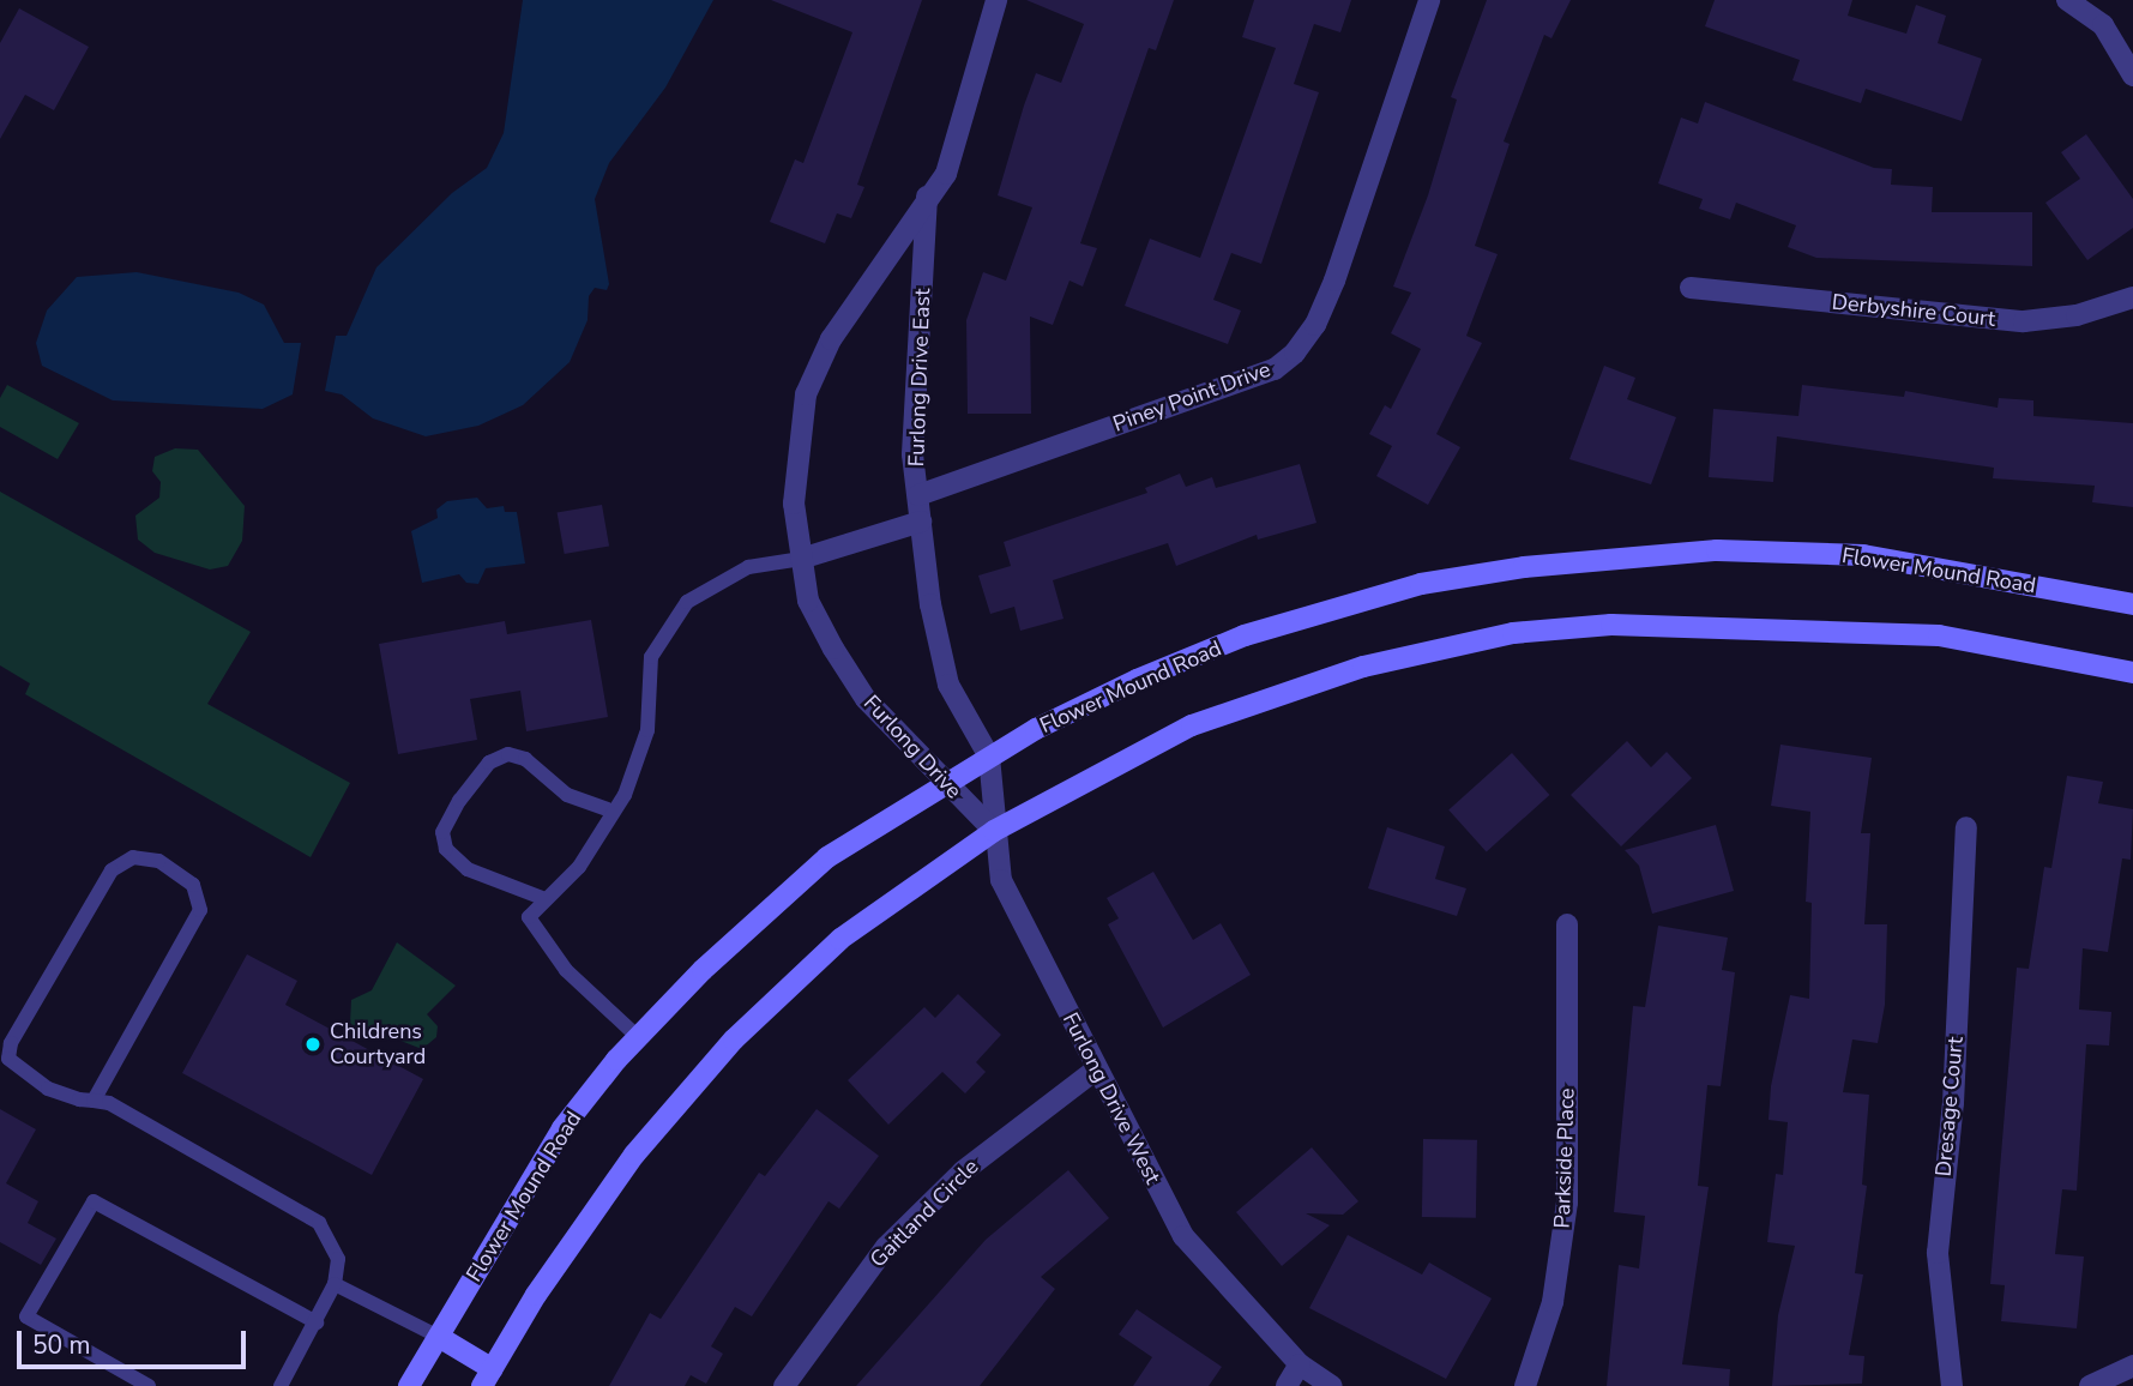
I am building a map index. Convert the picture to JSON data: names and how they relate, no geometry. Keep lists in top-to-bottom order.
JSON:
{
  "streets": {
    "main road": ["Flower Mound Road"],
    "street": [
      "Derbyshire Court",
      "Furlong Drive East",
      "Piney Point Drive",
      "Furlong Drive",
      "Furlong Drive West",
      "Dresage Court",
      "Parkside Place",
      "Gaitland Circle"
    ]
  },
  "crossings": [
    ["Furlong Drive East", "Piney Point Drive"],
    ["Furlong Drive East", "Flower Mound Road"],
    ["Furlong Drive East", "Furlong Drive"],
    ["Furlong Drive East", "Furlong Drive West"],
    ["Flower Mound Road", "Furlong Drive"],
    ["Flower Mound Road", "Furlong Drive West"],
    ["Furlong Drive", "Furlong Drive West"],
    ["Furlong Drive West", "Gaitland Circle"]
  ],
  "places": ["Childrens Courtyard"],
  "scale_bar": "50 m"
}
